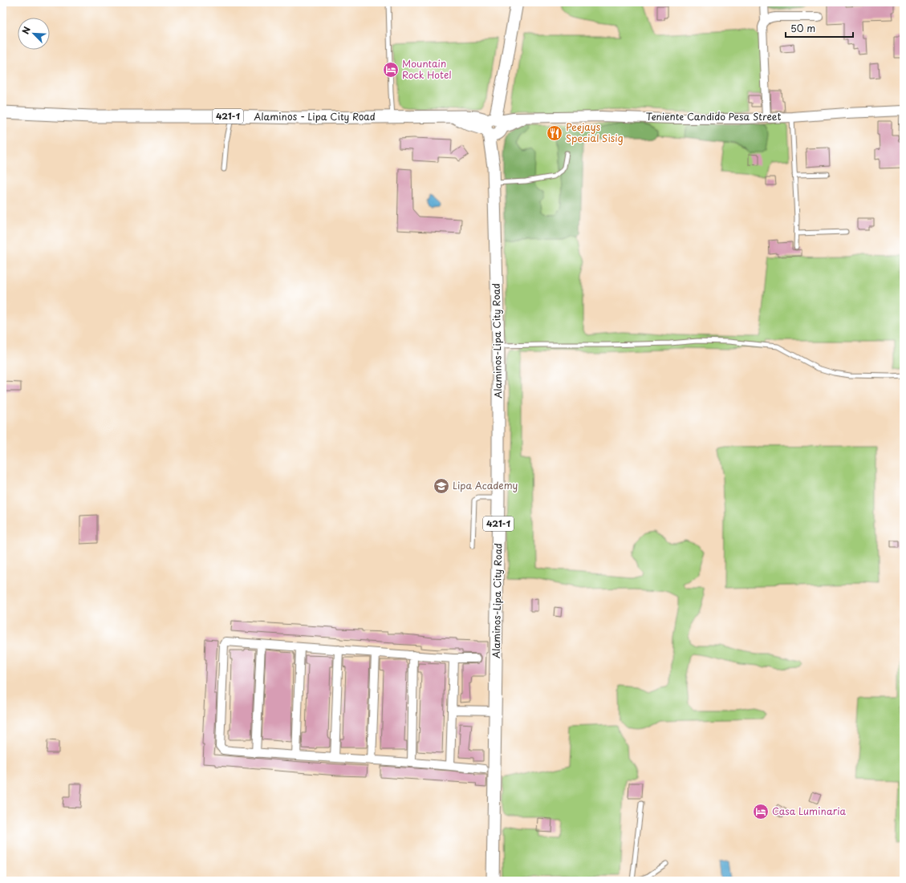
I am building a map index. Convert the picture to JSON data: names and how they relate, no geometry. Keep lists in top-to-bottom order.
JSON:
{
  "streets": {
    "main road": ["421-1", "Alaminos - Lipa City Road", "Alaminos-Lipa City Road"],
    "street": ["Teniente Candido Pesa Street"]
  },
  "crossings": [
    ["Alaminos - Lipa City Road", "Teniente Candido Pesa Street"],
    ["Alaminos - Lipa City Road", "Alaminos-Lipa City Road"],
    ["Teniente Candido Pesa Street", "Alaminos-Lipa City Road"]
  ],
  "places": {
    "hotel": ["Mountain Rock Hotel", "Casa Luminaria"],
    "restaurant": ["Peejays Special Sisig"],
    "school or university": ["Lipa Academy"]
  },
  "scale_bar": "50 m",
  "north": "top left"
}
